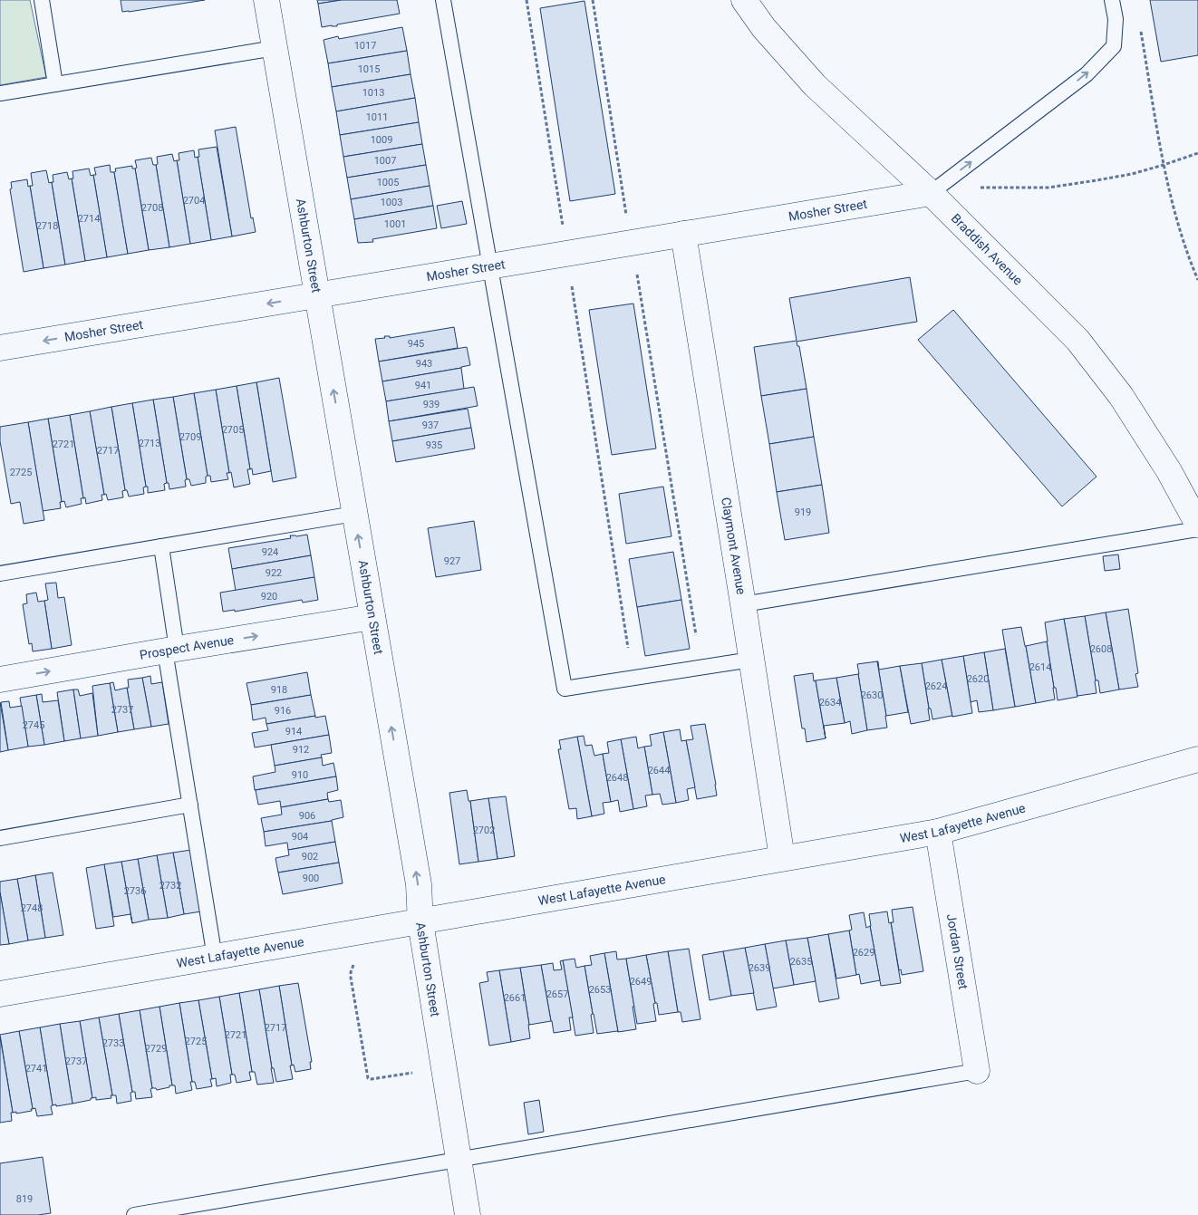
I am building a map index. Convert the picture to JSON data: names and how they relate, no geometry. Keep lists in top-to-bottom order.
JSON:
{
  "streets": {
    "street": [
      "Mosher Street",
      "Ashburton Street",
      "Braddish Avenue",
      "Claymont Avenue",
      "Prospect Avenue",
      "West Lafayette Avenue",
      "Jordan Street"
    ]
  },
  "crossings": [
    ["Mosher Street", "Ashburton Street"],
    ["Mosher Street", "Braddish Avenue"],
    ["Mosher Street", "Claymont Avenue"],
    ["Ashburton Street", "Prospect Avenue"],
    ["Ashburton Street", "West Lafayette Avenue"],
    ["Claymont Avenue", "West Lafayette Avenue"],
    ["West Lafayette Avenue", "Jordan Street"]
  ],
  "one_way": ["Ashburton Street", "Prospect Avenue"],
  "house_numbers": [
    "1017",
    "1015",
    "1013",
    "1011",
    "1009",
    "1007",
    "1005",
    "2704",
    "1003",
    "2708",
    "2714",
    "1001",
    "2718",
    "945",
    "943",
    "941",
    "939",
    "937",
    "2705",
    "2709",
    "2713",
    "2721",
    "935",
    "2717",
    "2725",
    "919",
    "924",
    "927",
    "922",
    "920",
    "2608",
    "2614",
    "2620",
    "2624",
    "918",
    "2630",
    "2634",
    "2737",
    "916",
    "2745",
    "914",
    "912",
    "2644",
    "910",
    "2648",
    "906",
    "2702",
    "904",
    "902",
    "900",
    "2732",
    "2736",
    "2748",
    "2629",
    "2635",
    "2639",
    "2649",
    "2653",
    "2657",
    "2661",
    "2717",
    "2721",
    "2725",
    "2733",
    "2729",
    "2737",
    "2741",
    "819"
  ]
}
